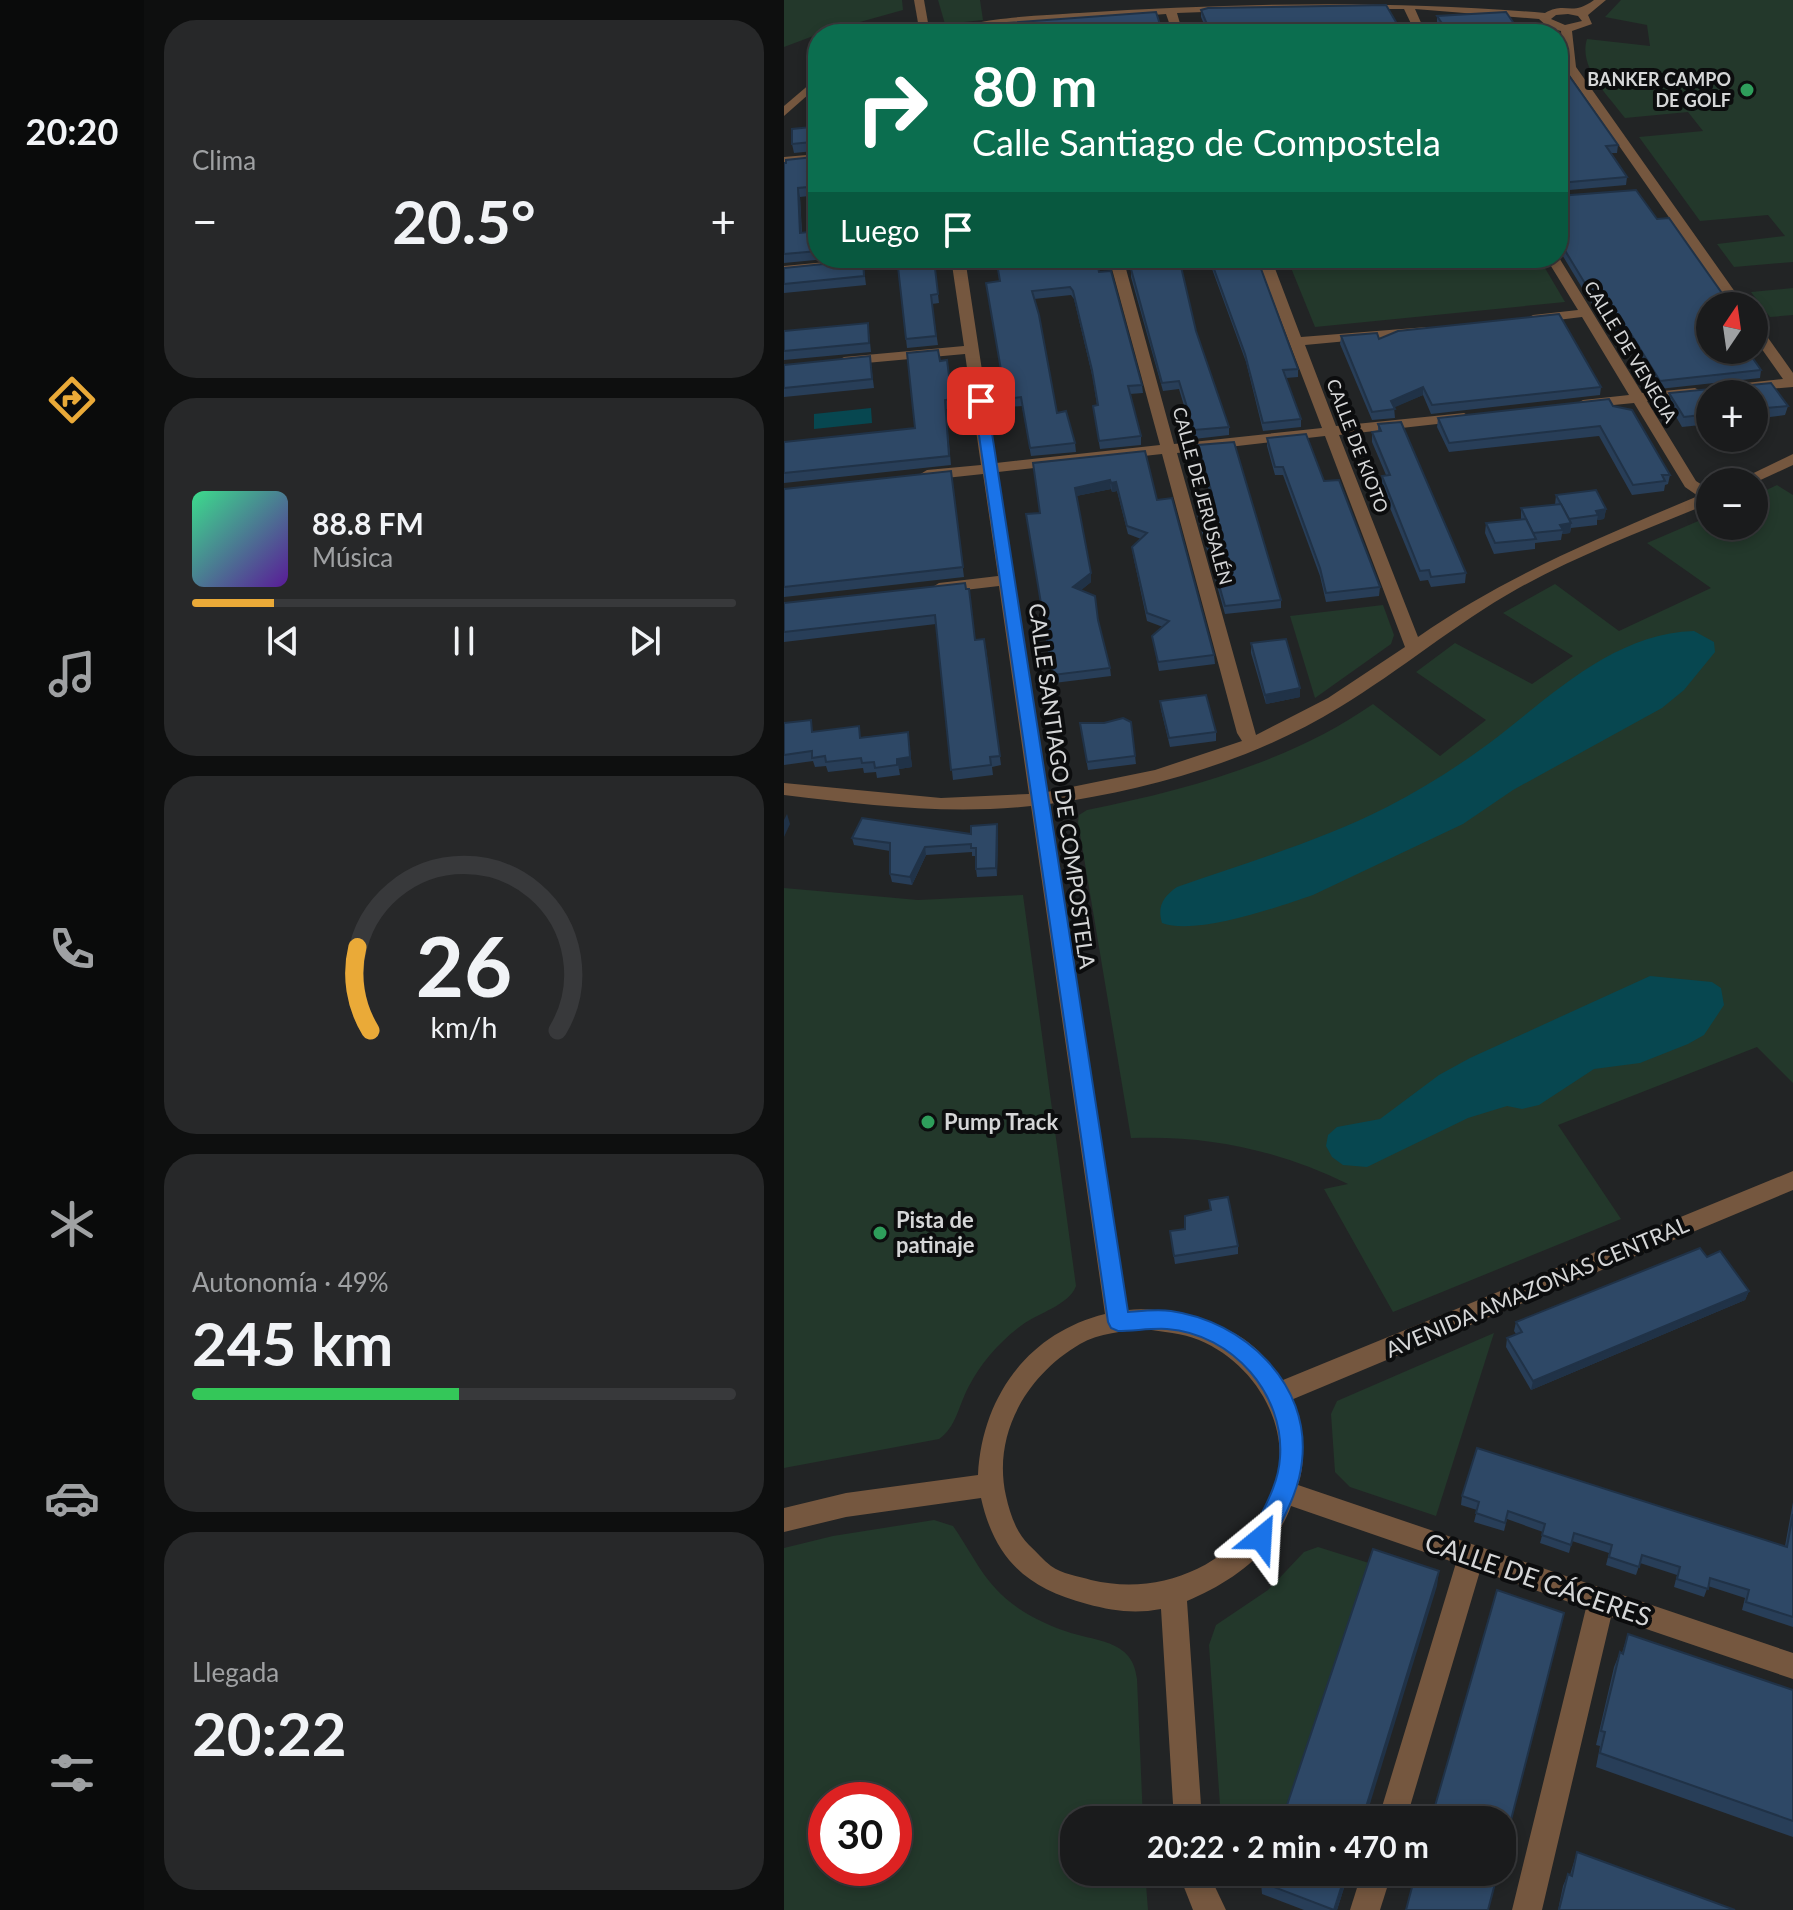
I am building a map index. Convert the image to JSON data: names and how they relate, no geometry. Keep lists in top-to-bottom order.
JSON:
{
  "streets": {
    "street": [
      "CALLE DE VENECIA",
      "CALLE DE KIOTO",
      "CALLE DE JERUSALÉN",
      "CALLE SANTIAGO DE COMPOSTELA",
      "AVENIDA AMAZONAS CENTRAL",
      "CALLE DE CÁCERES"
    ]
  },
  "places": ["BANKER CAMPO DE GOLF", "Pump Track", "Pista de patinaje"],
  "north": "top",
  "page": {
    "tabs": "20:20",
    "tile": [
      "Clima",
      ["Autonomía · 49%", "245 km"],
      ["Llegada", "20:22"]
    ],
    "turn": ["80 m", "Calle Santiago de Compostela"],
    "heat": ["−", "20.5°", "+"],
    "then": "Luego",
    "map_buttons": ["+", "−"],
    "song": ["88.8 FM", "Música"],
    "limit": "30",
    "trip": "20:22 · 2 min · 470 m",
    "gauge": ["26", "km/h"]
  }
}
